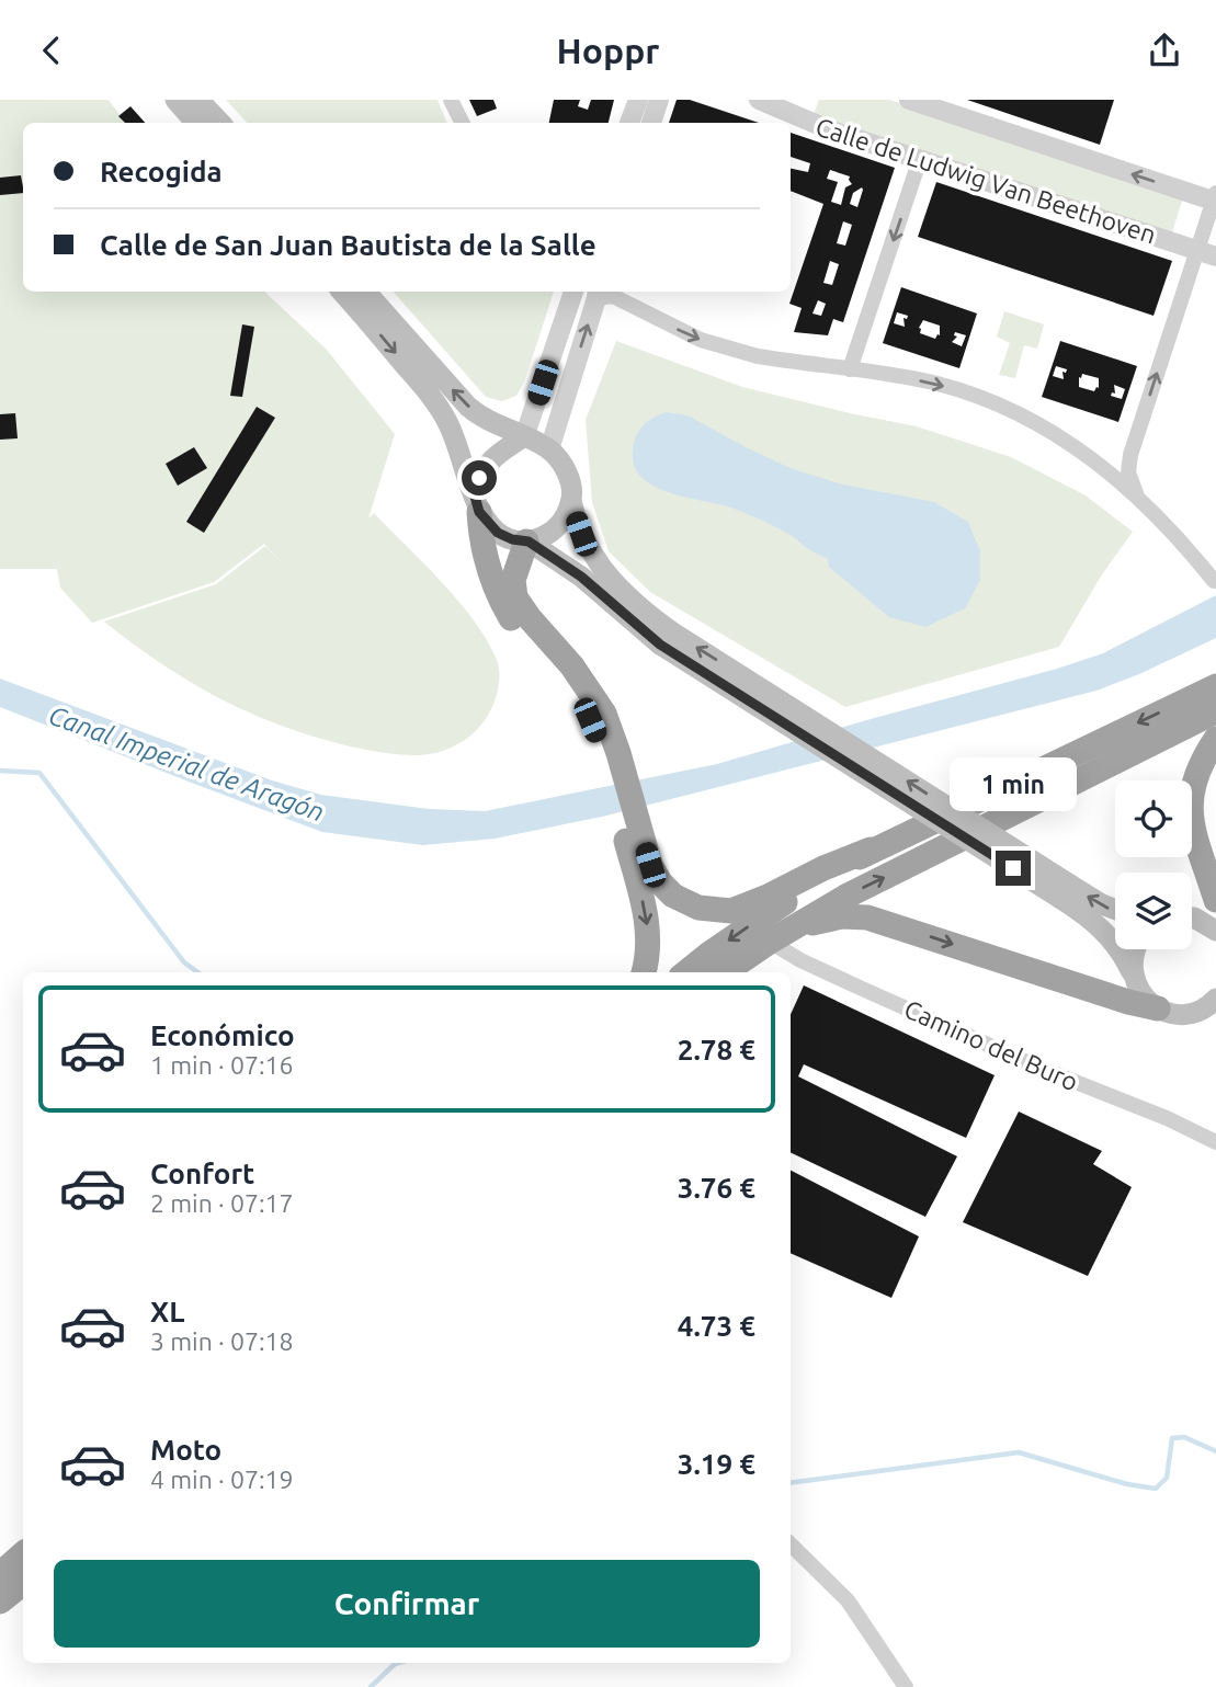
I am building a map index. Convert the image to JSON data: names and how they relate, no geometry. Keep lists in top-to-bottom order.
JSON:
{
  "streets": {
    "street": ["Calle de Ludwig Van Beethoven", "Camino del Buro"]
  },
  "water": ["Canal Imperial de Aragón"],
  "page": {
    "header": "Hoppr",
    "banner": ["Recogida", "Calle de San Juan Bautista de la Salle"],
    "bubble": "1 min",
    "list": [
      {
        "name": "Económico",
        "note": "1 min · 07:16",
        "value": "2.78 €"
      },
      {
        "name": "Confort",
        "note": "2 min · 07:17",
        "value": "3.76 €"
      },
      {
        "name": "XL",
        "note": "3 min · 07:18",
        "value": "4.73 €"
      },
      {
        "name": "Moto",
        "note": "4 min · 07:19",
        "value": "3.19 €"
      }
    ],
    "buttons": "Confirmar"
  }
}
